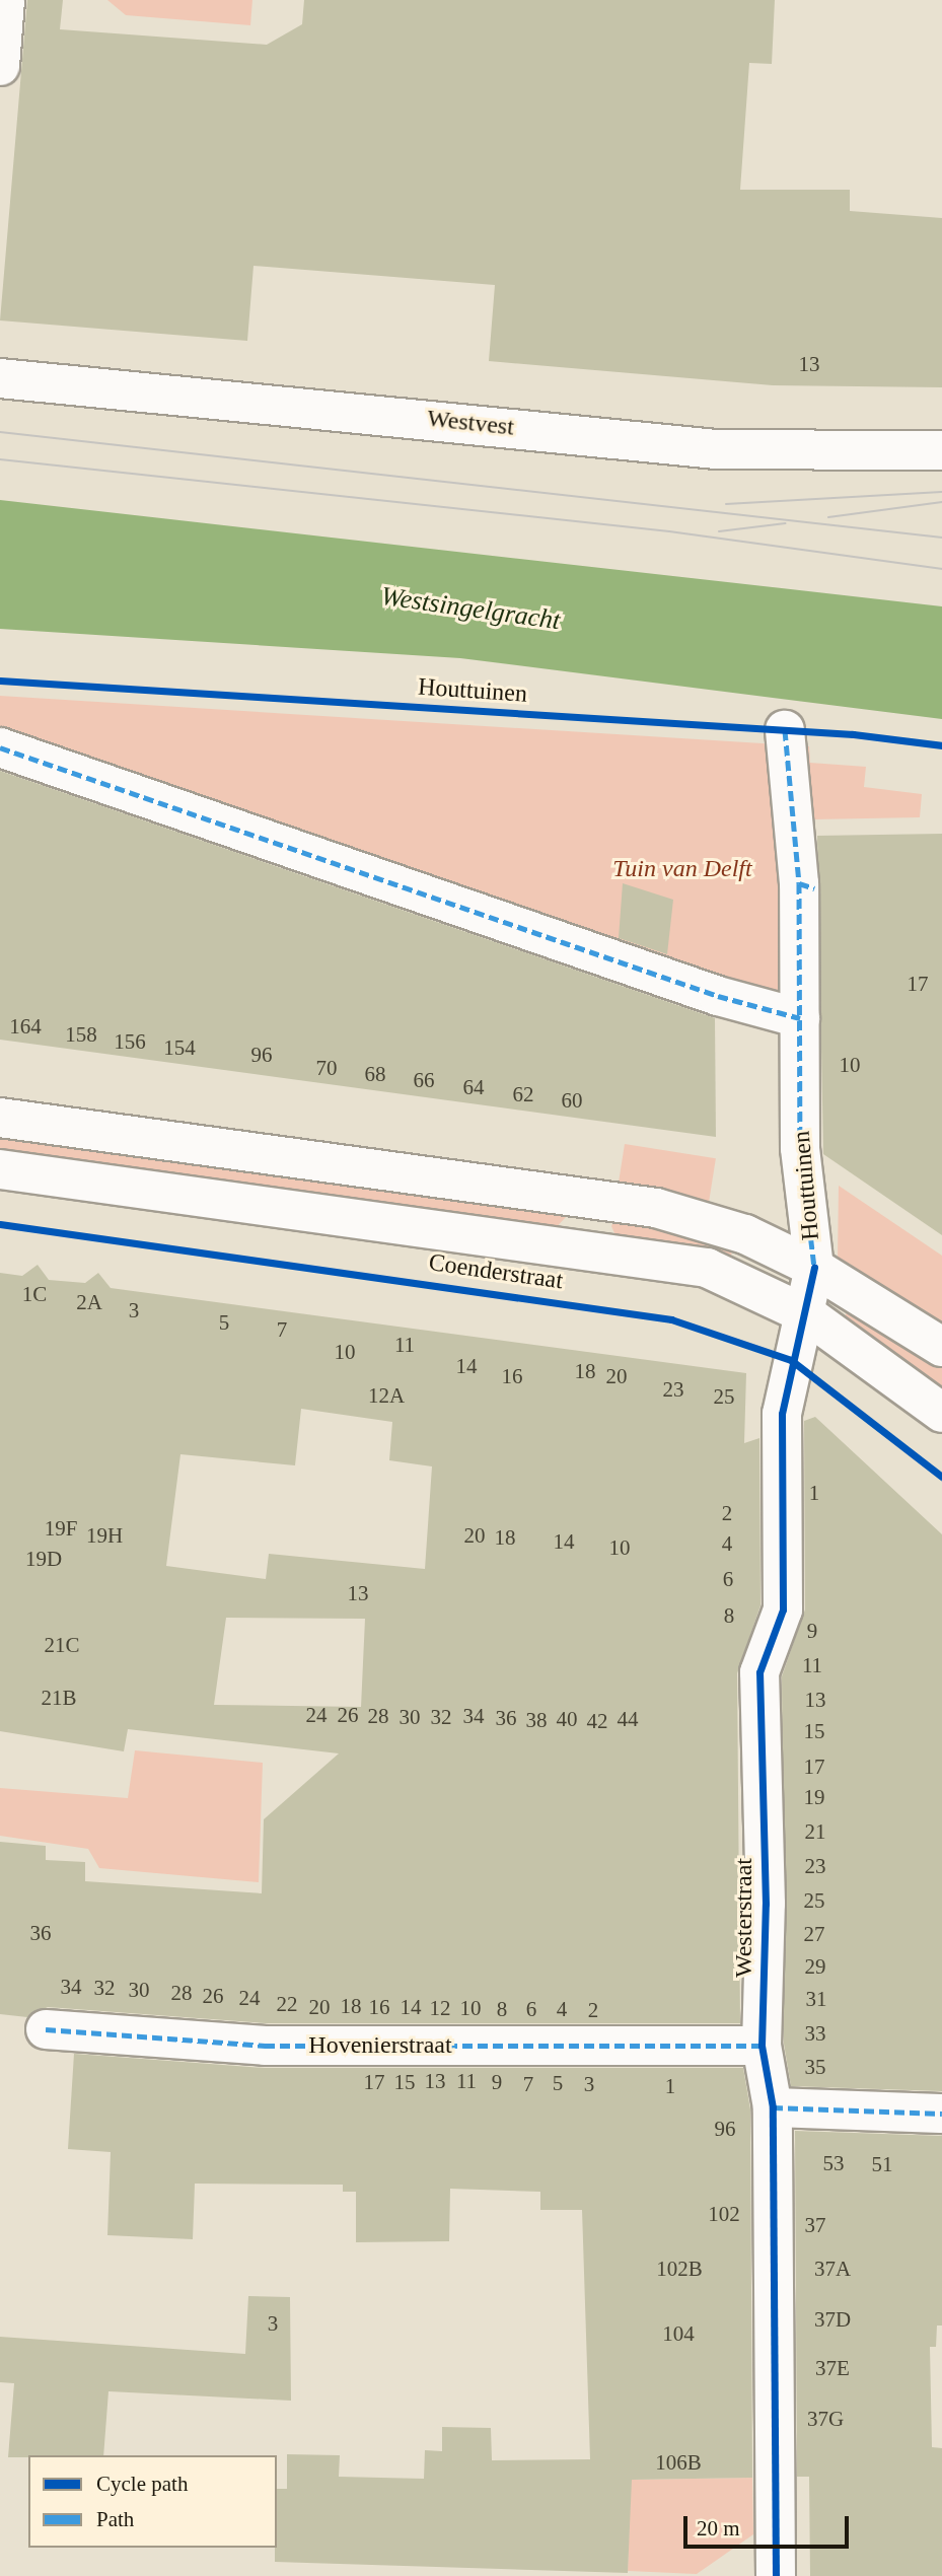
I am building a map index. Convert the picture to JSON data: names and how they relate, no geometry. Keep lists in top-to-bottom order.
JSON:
{
  "streets": {
    "street": [
      "Westvest",
      "Houttuinen",
      "Coenderstraat",
      "Westerstraat",
      "Hovenierstraat"
    ]
  },
  "crossings": [
    ["Houttuinen", "Westerstraat"],
    ["Coenderstraat", "Westerstraat"],
    ["Westerstraat", "Hovenierstraat"]
  ],
  "water": ["Westsingelgracht"],
  "parks": ["Tuin van Delft"],
  "house_numbers": [
    "13",
    "17",
    "164",
    "158",
    "156",
    "154",
    "96",
    "10",
    "70",
    "68",
    "66",
    "64",
    "62",
    "60",
    "1C",
    "2A",
    "3",
    "5",
    "7",
    "11",
    "10",
    "14",
    "18",
    "16",
    "20",
    "23",
    "12A",
    "25",
    "1",
    "2",
    "19F",
    "19H",
    "20",
    "18",
    "14",
    "4",
    "10",
    "19D",
    "6",
    "13",
    "8",
    "9",
    "21C",
    "11",
    "21B",
    "13",
    "24",
    "26",
    "28",
    "34",
    "30",
    "32",
    "36",
    "40",
    "44",
    "38",
    "42",
    "15",
    "17",
    "19",
    "21",
    "23",
    "25",
    "36",
    "27",
    "29",
    "34",
    "32",
    "30",
    "28",
    "26",
    "24",
    "31",
    "22",
    "18",
    "20",
    "16",
    "14",
    "12",
    "10",
    "8",
    "6",
    "4",
    "2",
    "33",
    "35",
    "13",
    "11",
    "17",
    "15",
    "9",
    "5",
    "7",
    "3",
    "1",
    "96",
    "53",
    "51",
    "102",
    "37",
    "102B",
    "37A",
    "37D",
    "3",
    "104",
    "37E",
    "37G",
    "106B"
  ],
  "legend": ["Cycle path", "Path"],
  "scale_bar": "20 m"
}
